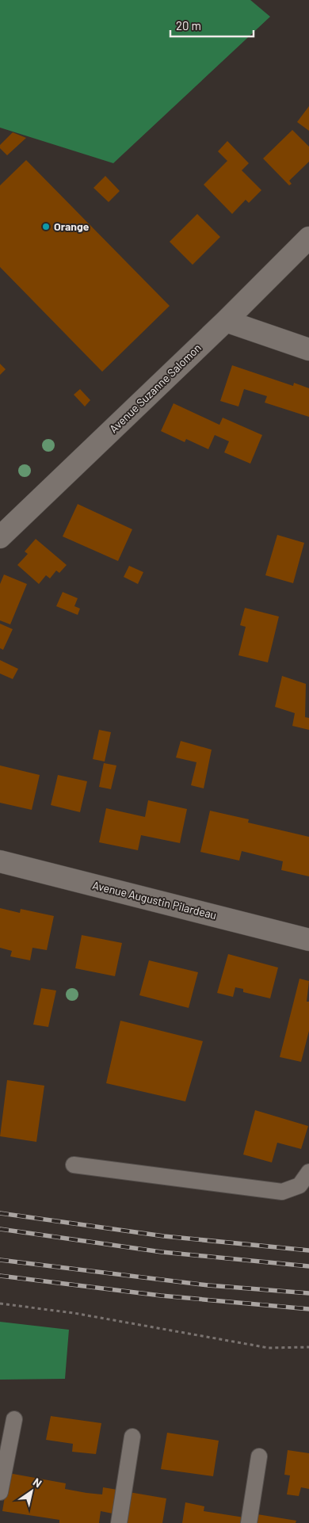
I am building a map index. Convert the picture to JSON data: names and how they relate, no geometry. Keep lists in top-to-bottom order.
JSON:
{
  "streets": {
    "street": ["Avenue Suzanne Salomon", "Avenue Augustin Pilardeau"]
  },
  "places": ["Orange"],
  "scale_bar": "20 m",
  "north": "top right"
}
